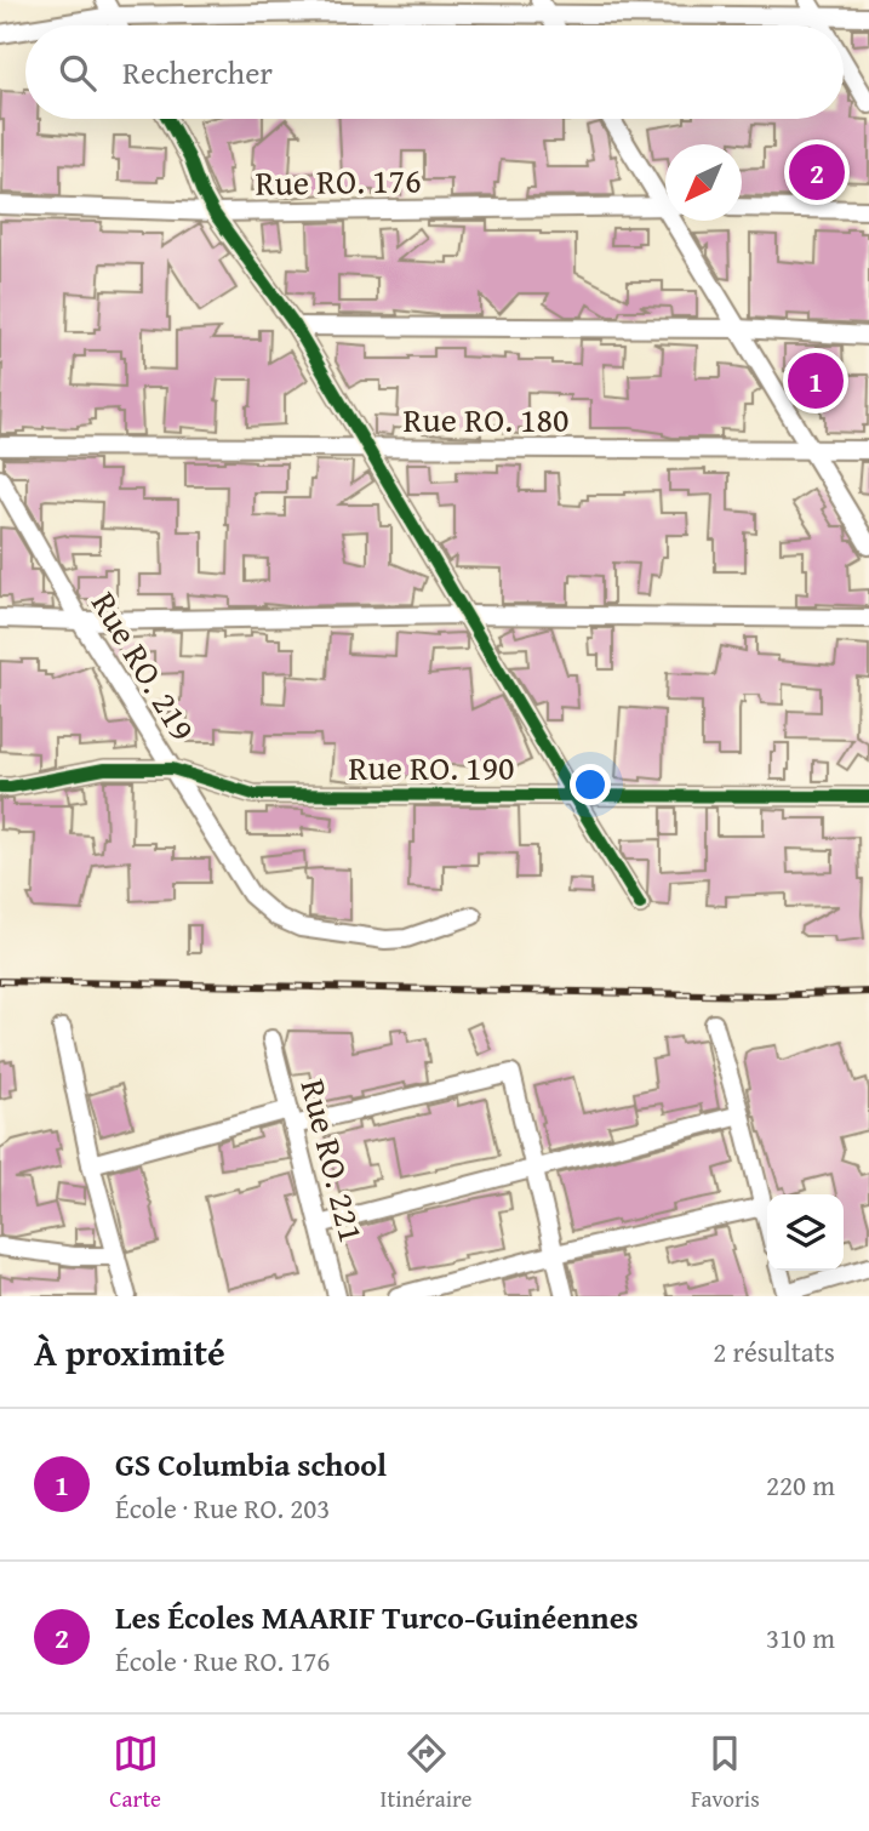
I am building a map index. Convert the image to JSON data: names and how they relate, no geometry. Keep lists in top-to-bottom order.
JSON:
{
  "streets": {
    "street": [
      "Rue RO. 176",
      "Rue RO. 180",
      "Rue RO. 219",
      "Rue RO. 190",
      "Rue RO. 221"
    ]
  },
  "crossings": [
    ["Rue RO. 219", "Rue RO. 190"]
  ],
  "north": "bottom left",
  "page": {
    "search": "Rechercher",
    "pins": ["2", "1"],
    "heading": ["À proximité", "2 résultats"],
    "list": [
      {
        "mark": "1",
        "name": "GS Columbia school",
        "note": "École · Rue RO. 203",
        "value": "220 m"
      },
      {
        "mark": "2",
        "name": "Les Écoles MAARIF Turco-Guinéennes",
        "note": "École · Rue RO. 176",
        "value": "310 m"
      }
    ],
    "nav": ["Carte", "Itinéraire", "Favoris"]
  }
}
